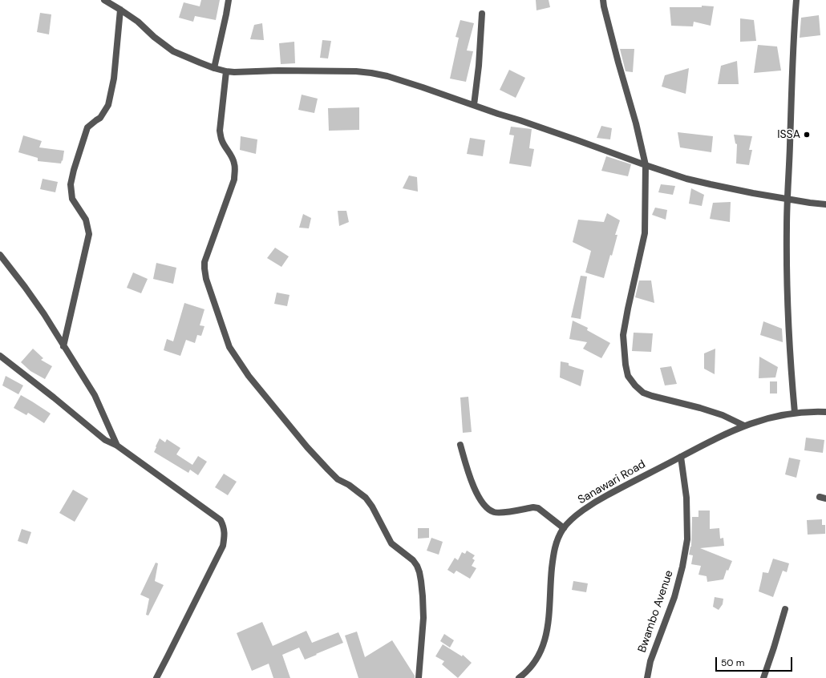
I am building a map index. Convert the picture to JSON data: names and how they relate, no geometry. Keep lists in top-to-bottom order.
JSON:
{
  "streets": {
    "street": ["Sanawari Road", "Bwambo Avenue"]
  },
  "crossings": [
    ["Sanawari Road", "Bwambo Avenue"]
  ],
  "places": ["ISSA"],
  "scale_bar": "50 m"
}
